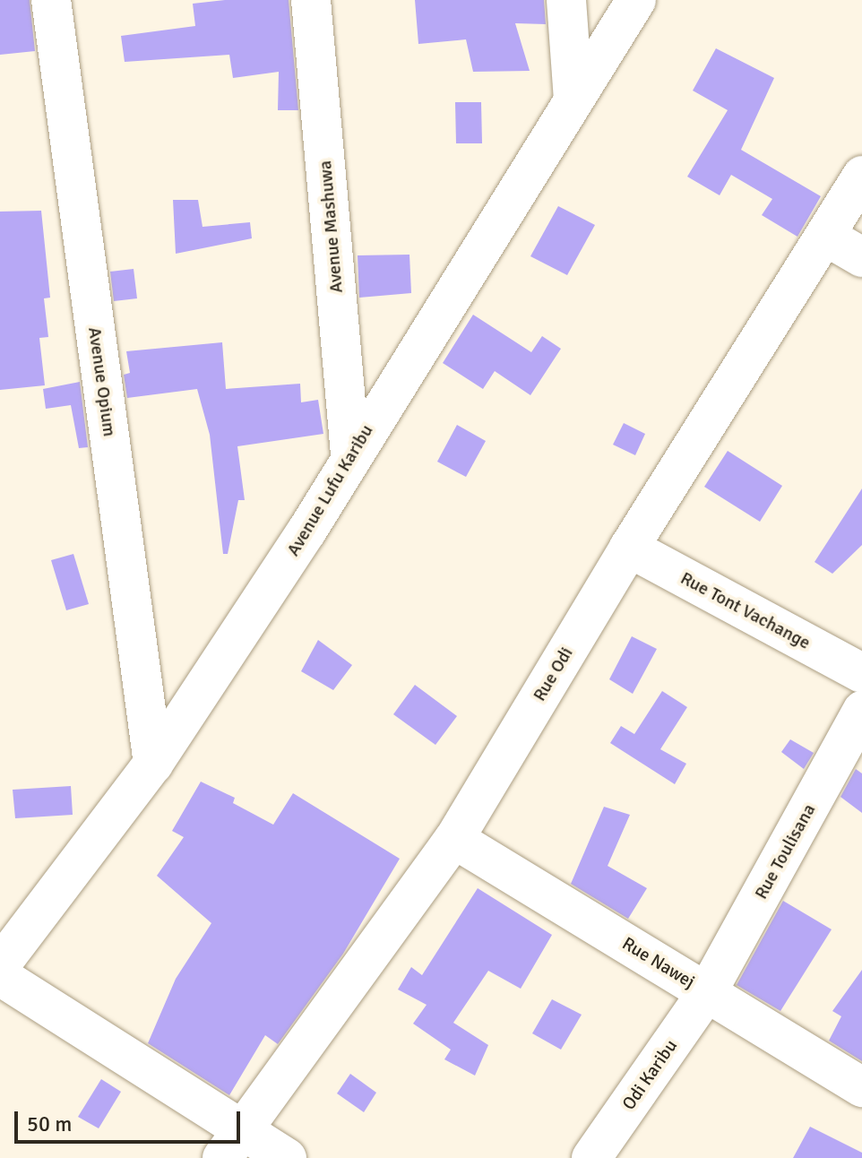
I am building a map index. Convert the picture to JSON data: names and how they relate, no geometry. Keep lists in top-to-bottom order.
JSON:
{
  "streets": {
    "street": [
      "Avenue Mashuwa",
      "Avenue Opium",
      "Avenue Lufu Karibu",
      "Rue Tont Vachange",
      "Rue Odi",
      "Rue Toulisana",
      "Rue Nawej",
      "Odi Karibu"
    ]
  },
  "crossings": [
    ["Avenue Mashuwa", "Avenue Lufu Karibu"],
    ["Avenue Opium", "Avenue Lufu Karibu"],
    ["Rue Tont Vachange", "Rue Odi"],
    ["Rue Odi", "Rue Nawej"],
    ["Rue Toulisana", "Rue Nawej"],
    ["Rue Toulisana", "Odi Karibu"],
    ["Rue Nawej", "Odi Karibu"]
  ],
  "scale_bar": "50 m"
}
